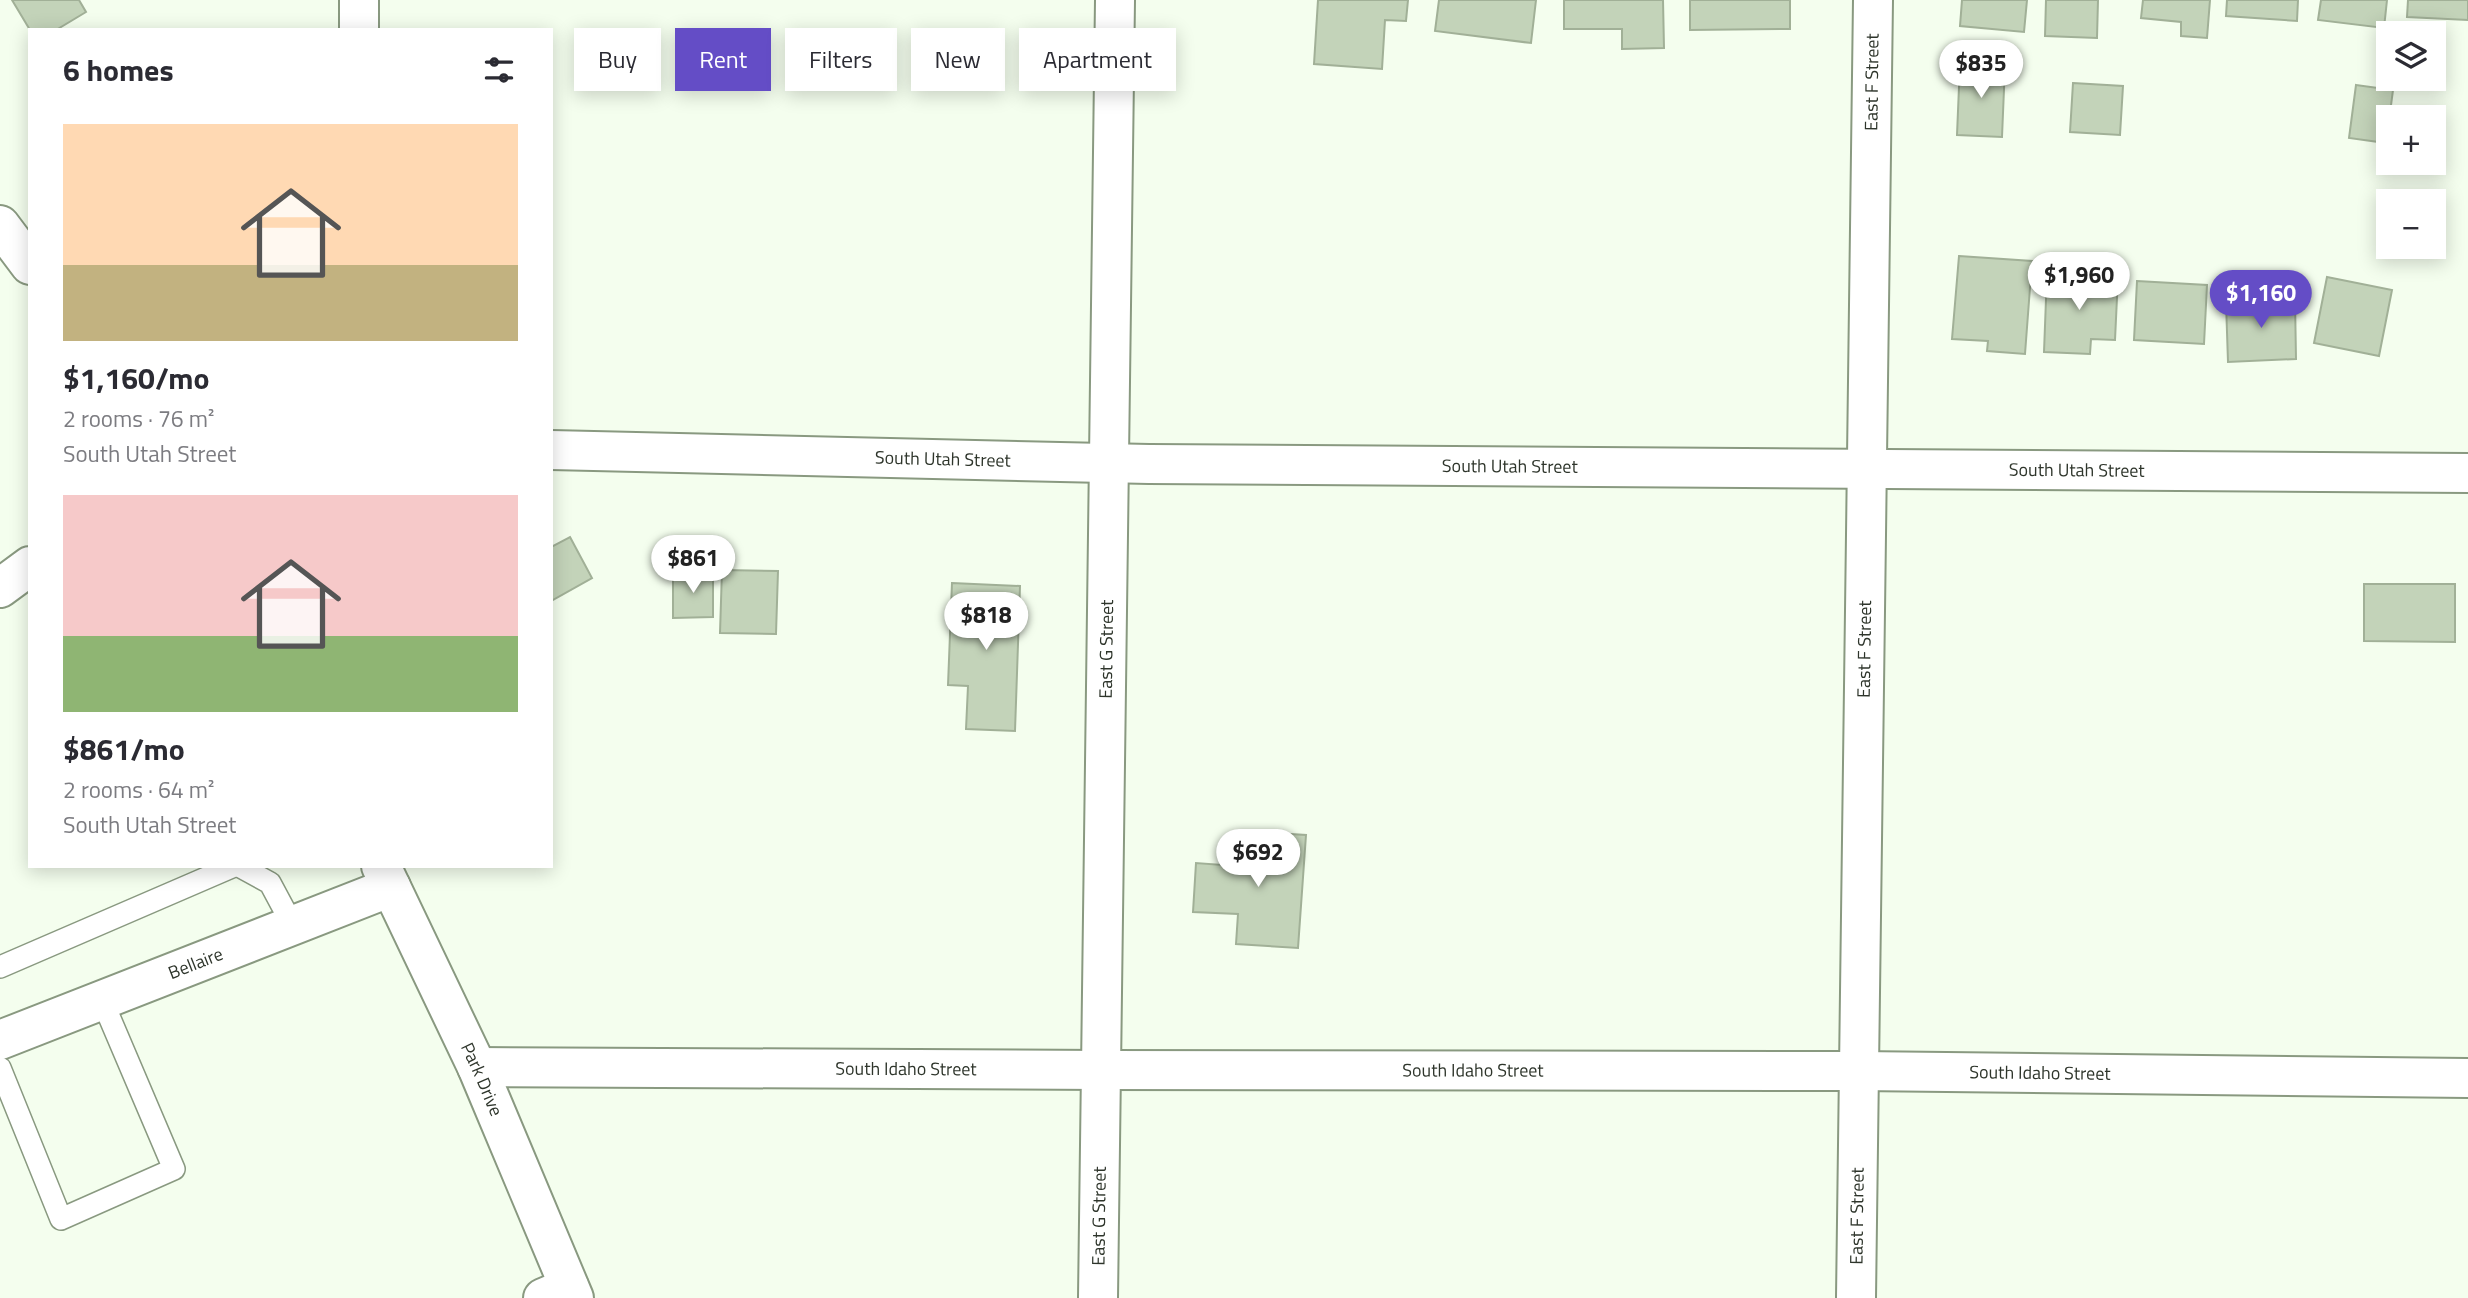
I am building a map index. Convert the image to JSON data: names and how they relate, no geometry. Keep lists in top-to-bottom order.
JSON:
{
  "streets": {
    "street": [
      "East F Street",
      "South Utah Street",
      "East G Street",
      "Bellaire",
      "South Idaho Street",
      "Park Drive"
    ]
  },
  "crossings": [
    ["East F Street", "South Utah Street"],
    ["East F Street", "South Idaho Street"],
    ["South Utah Street", "East G Street"],
    ["East G Street", "South Idaho Street"],
    ["Bellaire", "Park Drive"],
    ["South Idaho Street", "Park Drive"]
  ],
  "page": {
    "map_buttons": ["+", "−"],
    "chip": [
      "Buy",
      "Rent",
      "Filters",
      "New",
      "Apartment"
    ],
    "heading": "6 homes",
    "price": [
      "$835",
      "$1,960",
      "$1,160",
      "$861",
      "$818",
      "$692"
    ],
    "list": [
      {
        "name": "$1,160/mo",
        "note": "2 rooms · 76 m² · South Utah Street"
      },
      {
        "name": "$861/mo",
        "note": "2 rooms · 64 m² · South Utah Street"
      }
    ]
  }
}
